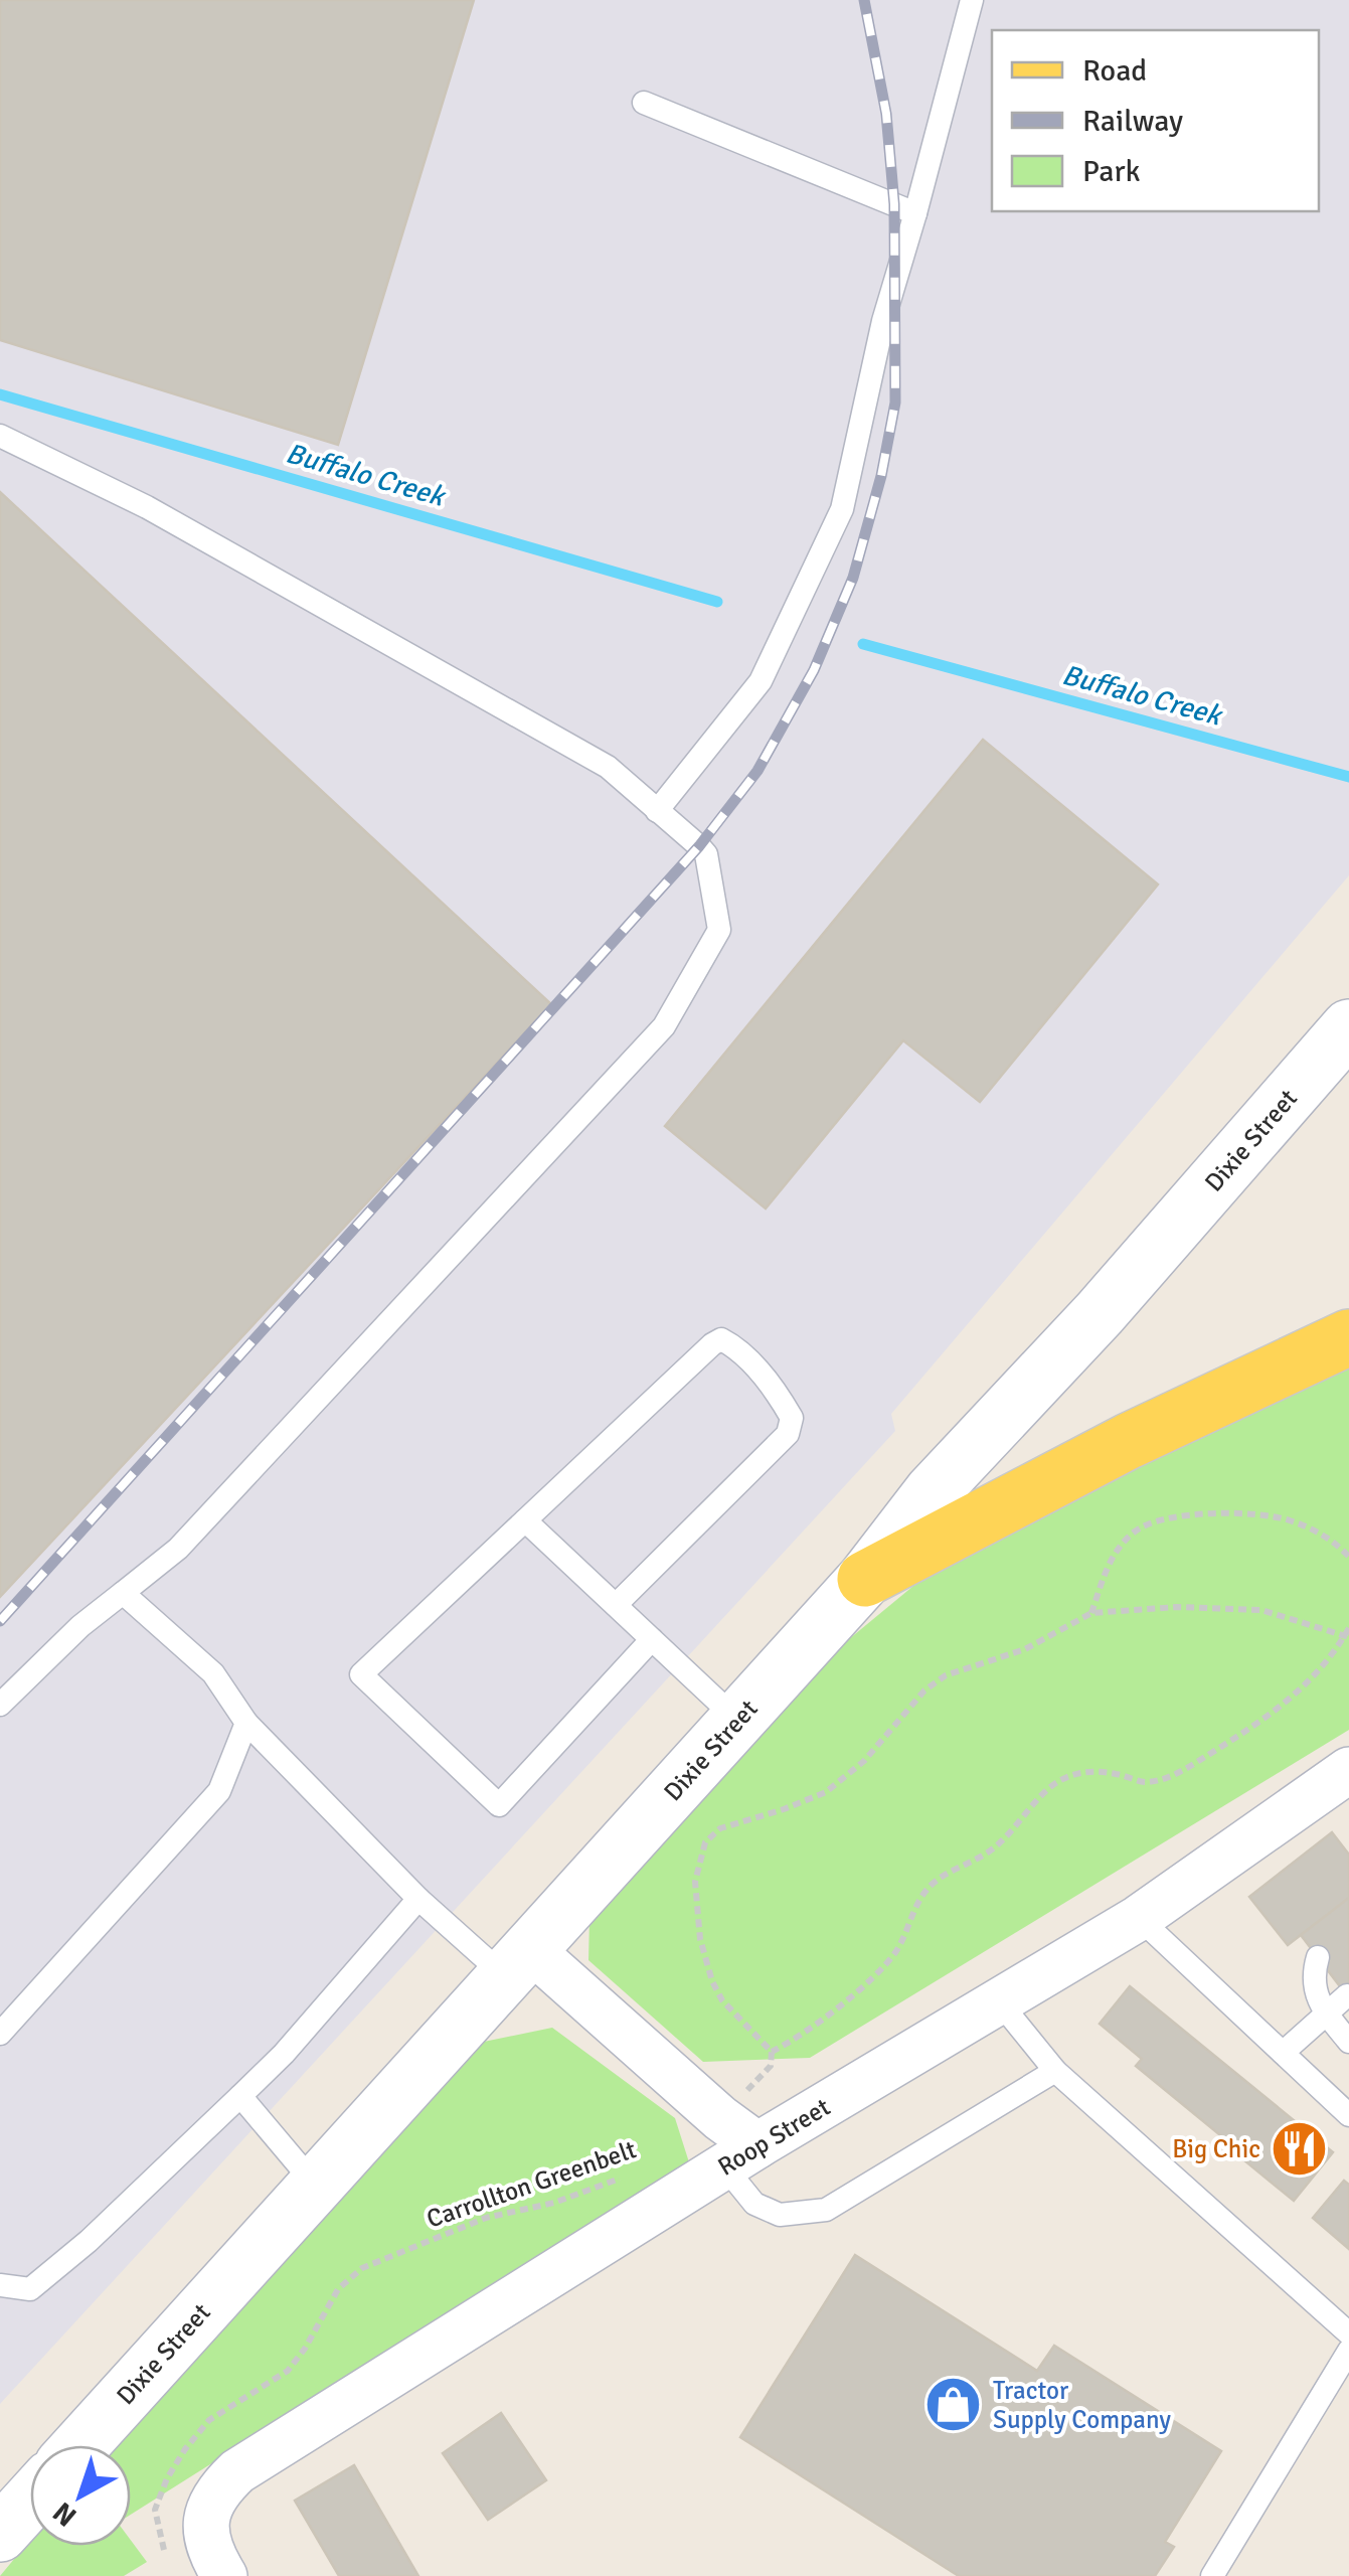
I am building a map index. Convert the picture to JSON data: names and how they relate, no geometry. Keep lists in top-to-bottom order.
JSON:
{
  "streets": {
    "street": ["Dixie Street", "Roop Street"],
    "path": ["Carrollton Greenbelt"]
  },
  "water": ["Buffalo Creek"],
  "places": {
    "restaurant": ["Big Chic"],
    "shop": ["Tractor Supply Company"]
  },
  "legend": ["Road", "Railway", "Park"],
  "north": "bottom left"
}
